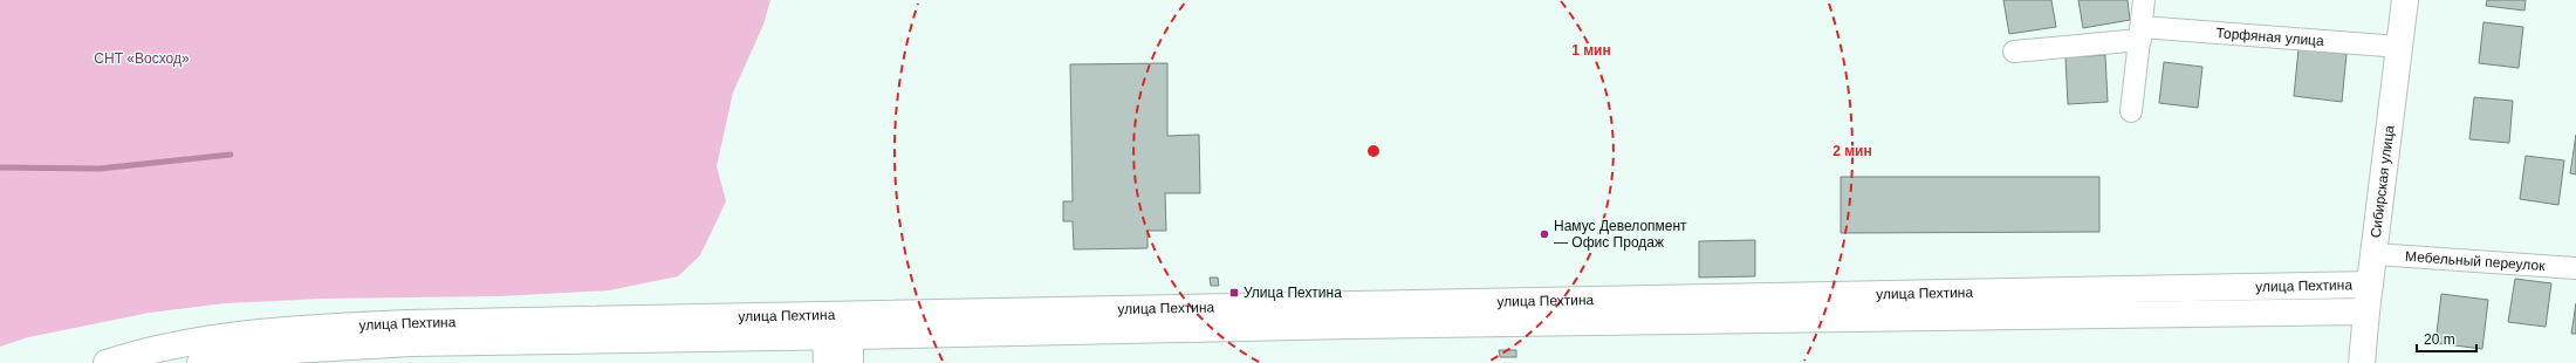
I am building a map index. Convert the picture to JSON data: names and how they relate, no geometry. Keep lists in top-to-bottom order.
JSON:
{
  "streets": {
    "street": [
      "Торфяная улица",
      "Сибирская улица",
      "Мебельный переулок",
      "улица Пехтина"
    ]
  },
  "crossings": [
    ["Торфяная улица", "Сибирская улица"],
    ["Сибирская улица", "Мебельный переулок"],
    ["Сибирская улица", "улица Пехтина"]
  ],
  "parks": ["СНТ «Восход»"],
  "places": {
    "other": ["Намус Девелопмент — Офис Продаж"],
    "transit": ["Улица Пехтина"]
  },
  "scale_bar": "20 m",
  "rings": ["1 мин", "2 мин"]
}
